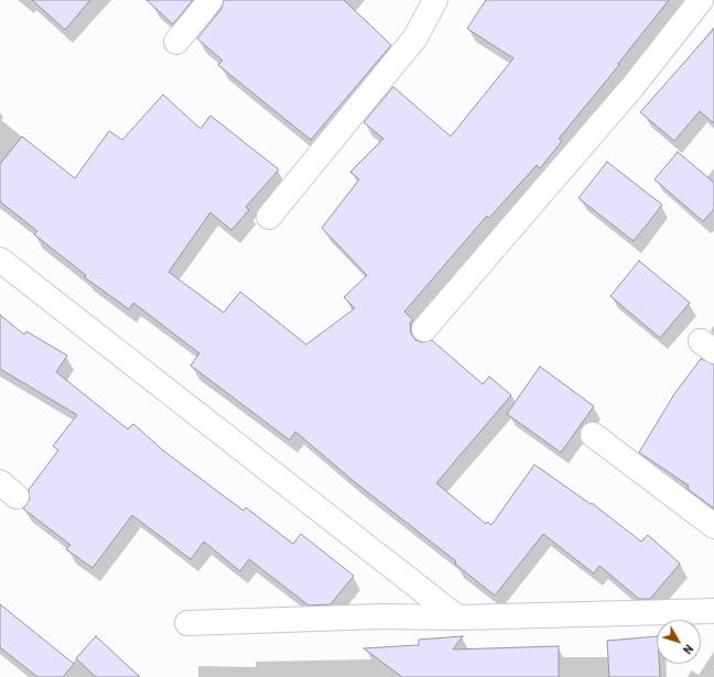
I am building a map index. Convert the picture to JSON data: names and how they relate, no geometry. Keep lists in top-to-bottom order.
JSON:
{
  "north": "bottom right"
}
